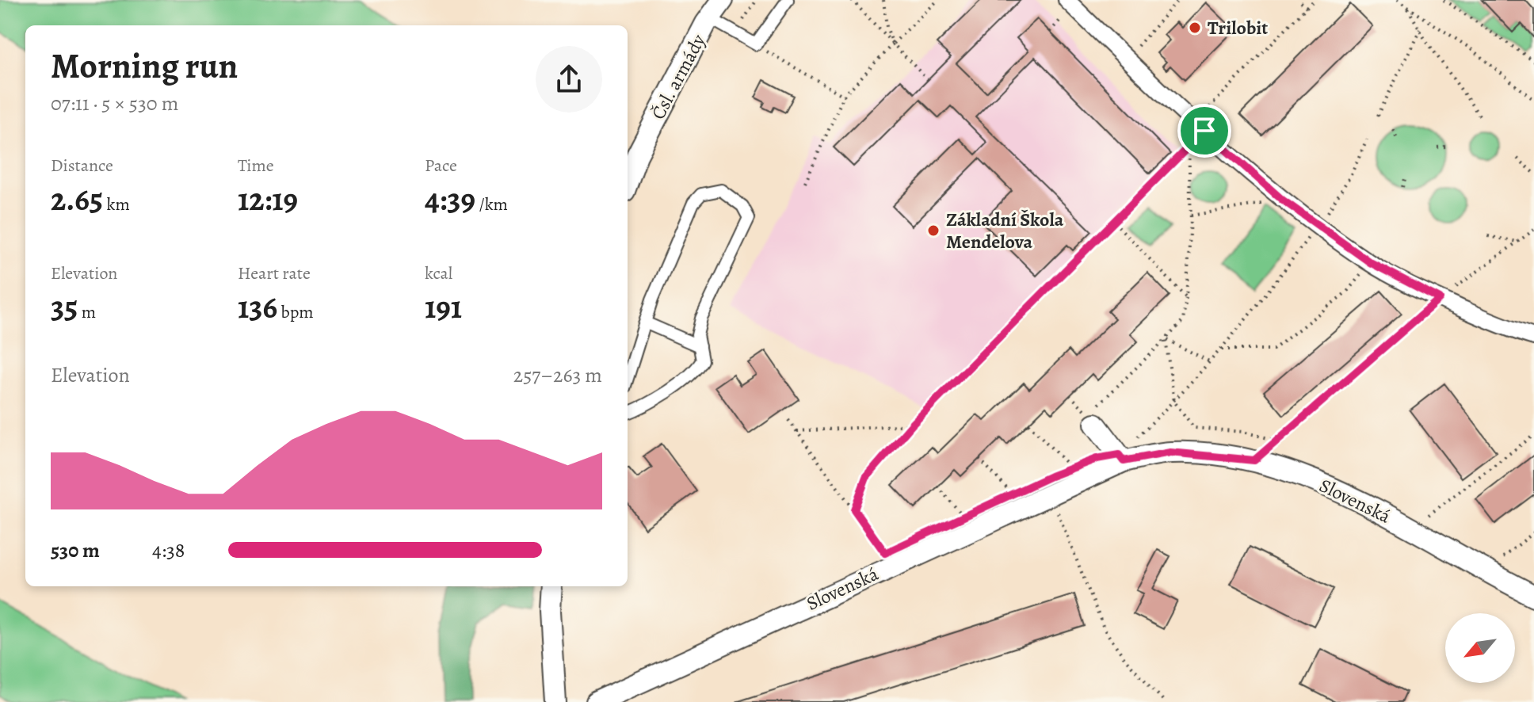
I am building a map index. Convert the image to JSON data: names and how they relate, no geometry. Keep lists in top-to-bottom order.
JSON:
{
  "streets": {
    "street": ["Čsl. armády", "Slovenská"]
  },
  "places": ["Trilobit", "Základní Škola Mendelova"],
  "north": "bottom left",
  "page": {
    "heading": ["Morning run", "07:11 · 5 × 530 m"],
    "stats": [
      ["Distance", "2.65 km"],
      ["Time", "12:19"],
      ["Pace", "4:39 /km"],
      ["Elevation", "35 m"],
      ["Heart rate", "136 bpm"],
      ["kcal", "191"]
    ],
    "chart": ["Elevation", "257–263 m"],
    "list": [
      {
        "name": "530 m",
        "note": "4:38"
      }
    ]
  }
}
